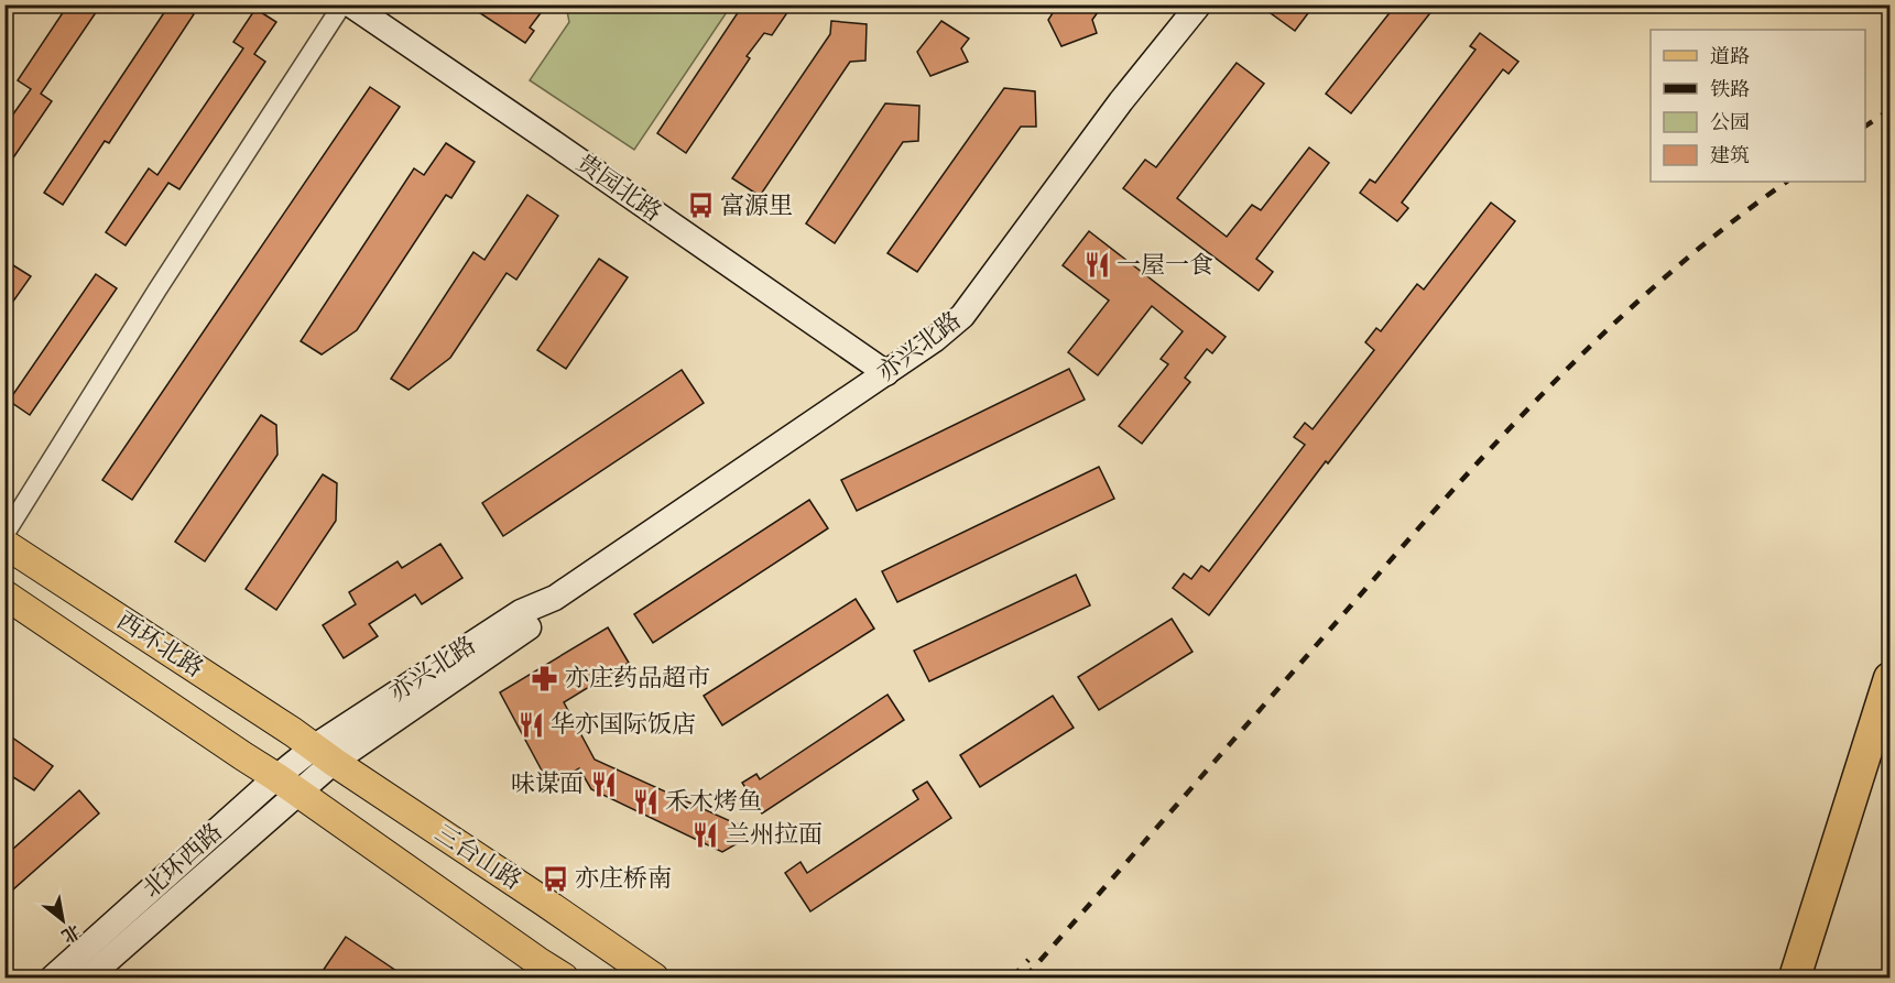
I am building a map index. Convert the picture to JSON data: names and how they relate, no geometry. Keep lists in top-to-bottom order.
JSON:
{
  "streets": {
    "main road": ["西环北路", "三台山路"],
    "street": ["贵园北路", "亦兴北路", "北环西路"]
  },
  "crossings": [
    ["贵园北路", "亦兴北路"],
    ["亦兴北路", "西环北路"],
    ["亦兴北路", "三台山路"],
    ["亦兴北路", "北环西路"],
    ["西环北路", "三台山路"],
    ["西环北路", "北环西路"],
    ["三台山路", "北环西路"]
  ],
  "places": {
    "bus stop": ["富源里", "亦庄桥南"],
    "restaurant": [
      "一屋一食",
      "华亦国际饭店",
      "味谋面",
      "禾木烤鱼",
      "兰州拉面"
    ],
    "pharmacy": ["亦庄药品超市"]
  },
  "legend": [
    "道路",
    "铁路",
    "公园",
    "建筑"
  ],
  "north": "bottom right"
}
